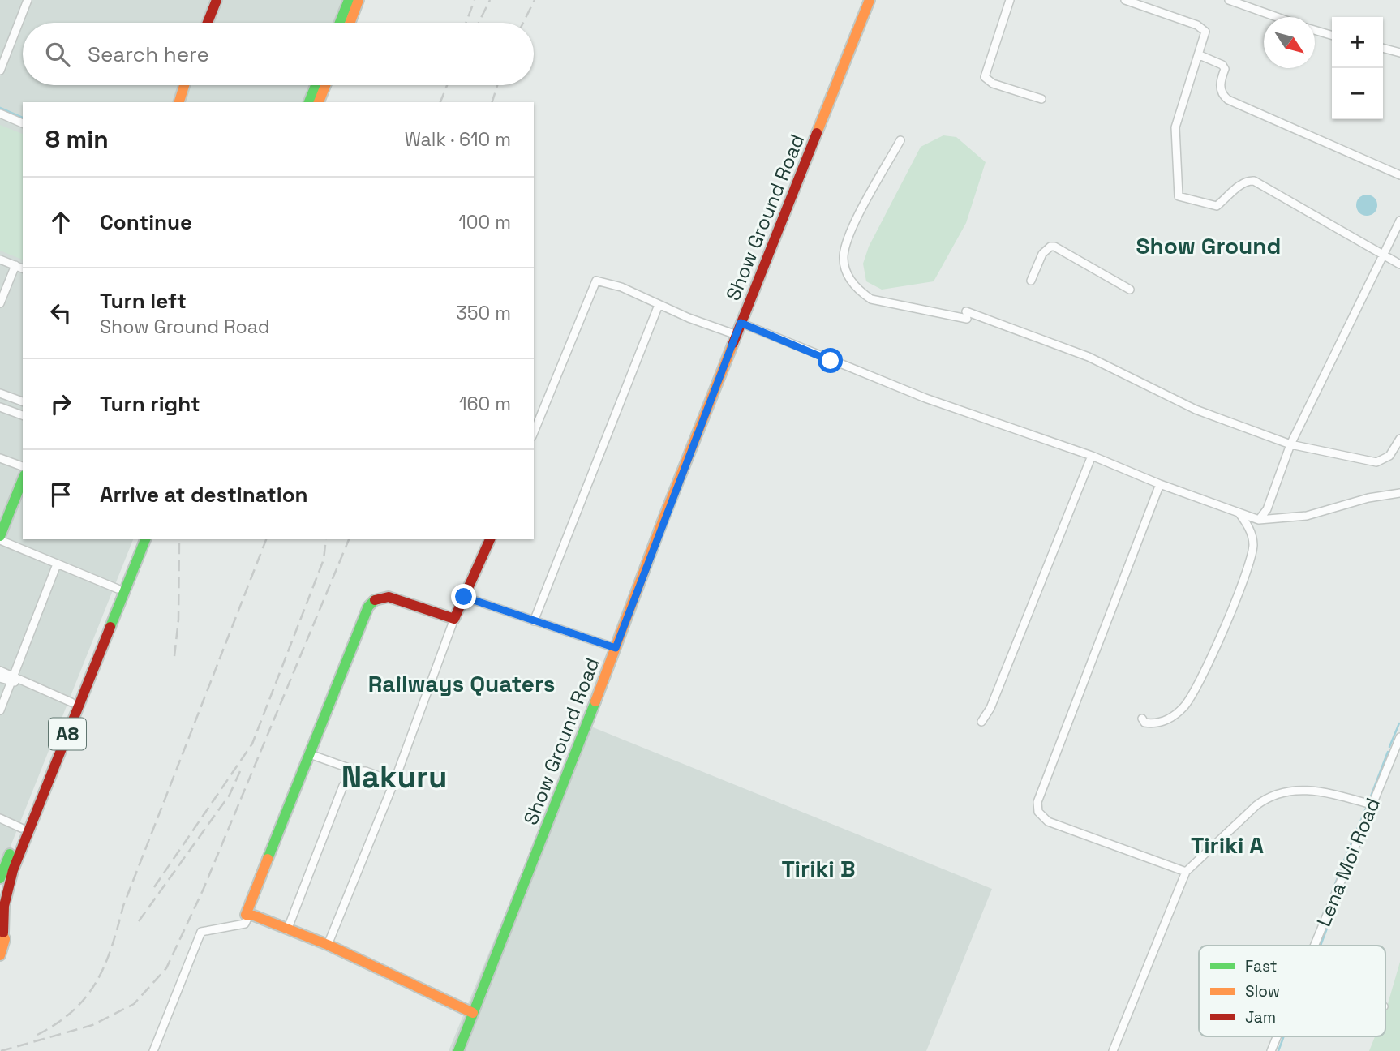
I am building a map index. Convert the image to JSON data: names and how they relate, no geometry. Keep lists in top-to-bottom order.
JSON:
{
  "streets": {
    "main road": ["Show Ground Road", "A8"],
    "street": ["Lena Moi Road"]
  },
  "districts": [
    "Show Ground",
    "Railways Quaters",
    "Nakuru",
    "Tiriki A",
    "Tiriki B"
  ],
  "legend": ["Fast", "Slow", "Jam"],
  "north": "bottom right",
  "page": {
    "map_buttons": ["+", "−"],
    "search": "Search here",
    "heading": ["8 min", "Walk · 610 m"],
    "list": [
      ["Continue", "100 m"],
      ["Turn left", "Show Ground Road", "350 m"],
      ["Turn right", "160 m"],
      "Arrive at destination"
    ]
  }
}
